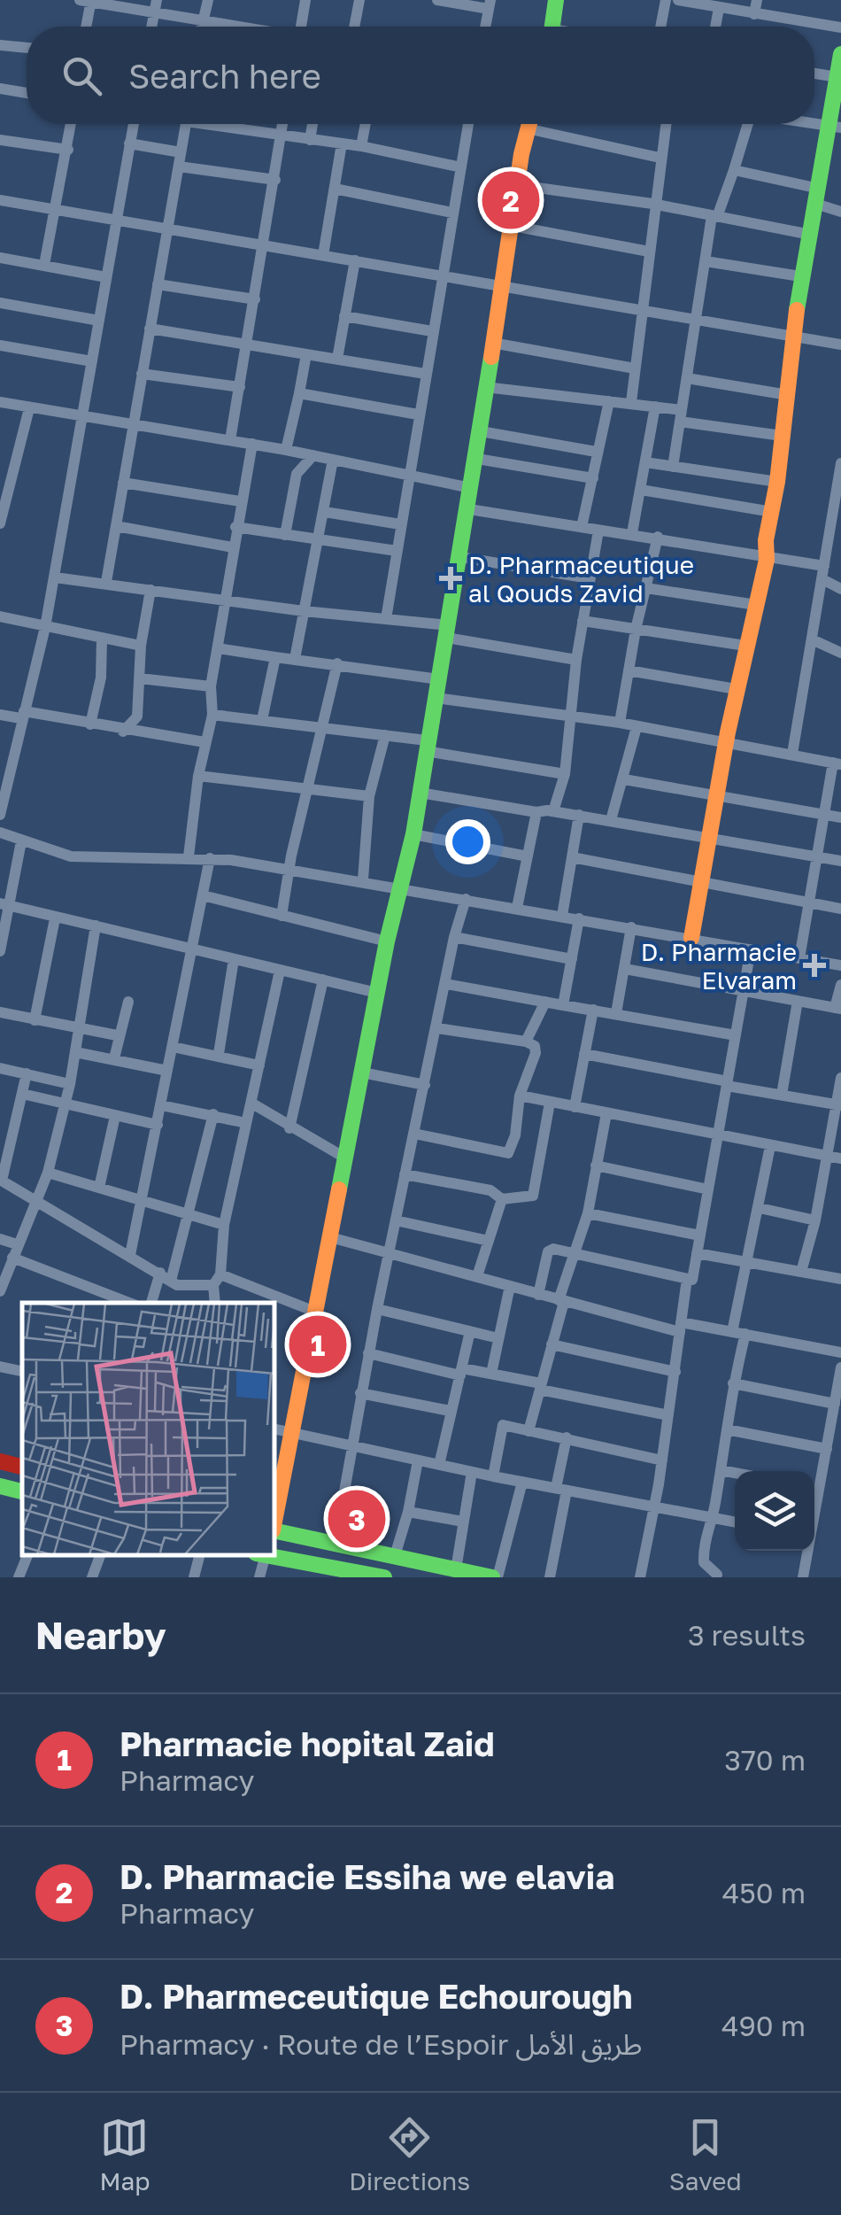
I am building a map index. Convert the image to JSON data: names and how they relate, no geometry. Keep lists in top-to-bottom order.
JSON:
{
  "places": {
    "health": ["D. Pharmaceutique al Qouds Zavid", "D. Pharmacie Elvaram"]
  },
  "page": {
    "search": "Search here",
    "pins": ["2", "1", "3"],
    "heading": ["Nearby", "3 results"],
    "list": [
      {
        "mark": "1",
        "name": "Pharmacie hopital Zaid",
        "note": "Pharmacy",
        "value": "370 m"
      },
      {
        "mark": "2",
        "name": "D. Pharmacie Essiha we elavia",
        "note": "Pharmacy",
        "value": "450 m"
      },
      {
        "mark": "3",
        "name": "D. Pharmeceutique Echourough",
        "note": "Pharmacy · Route de l’Espoir طريق الأمل",
        "value": "490 m"
      }
    ],
    "nav": ["Map", "Directions", "Saved"]
  }
}
